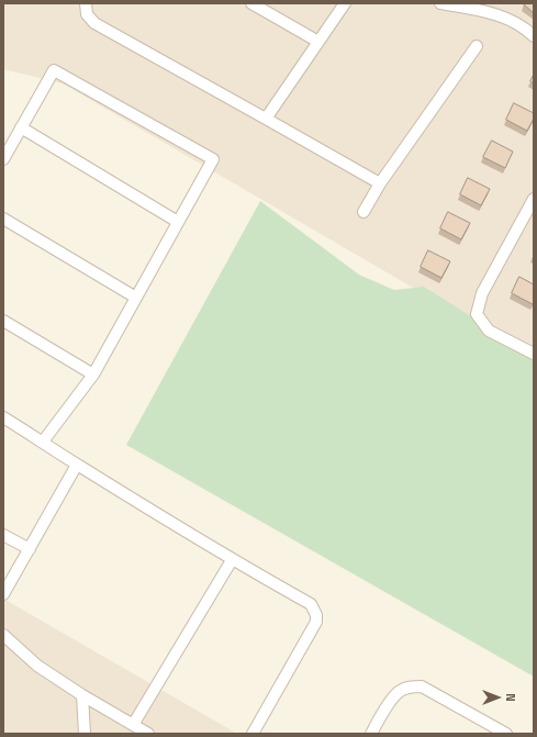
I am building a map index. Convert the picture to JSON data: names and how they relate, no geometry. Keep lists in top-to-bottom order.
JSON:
{
  "north": "right"
}
